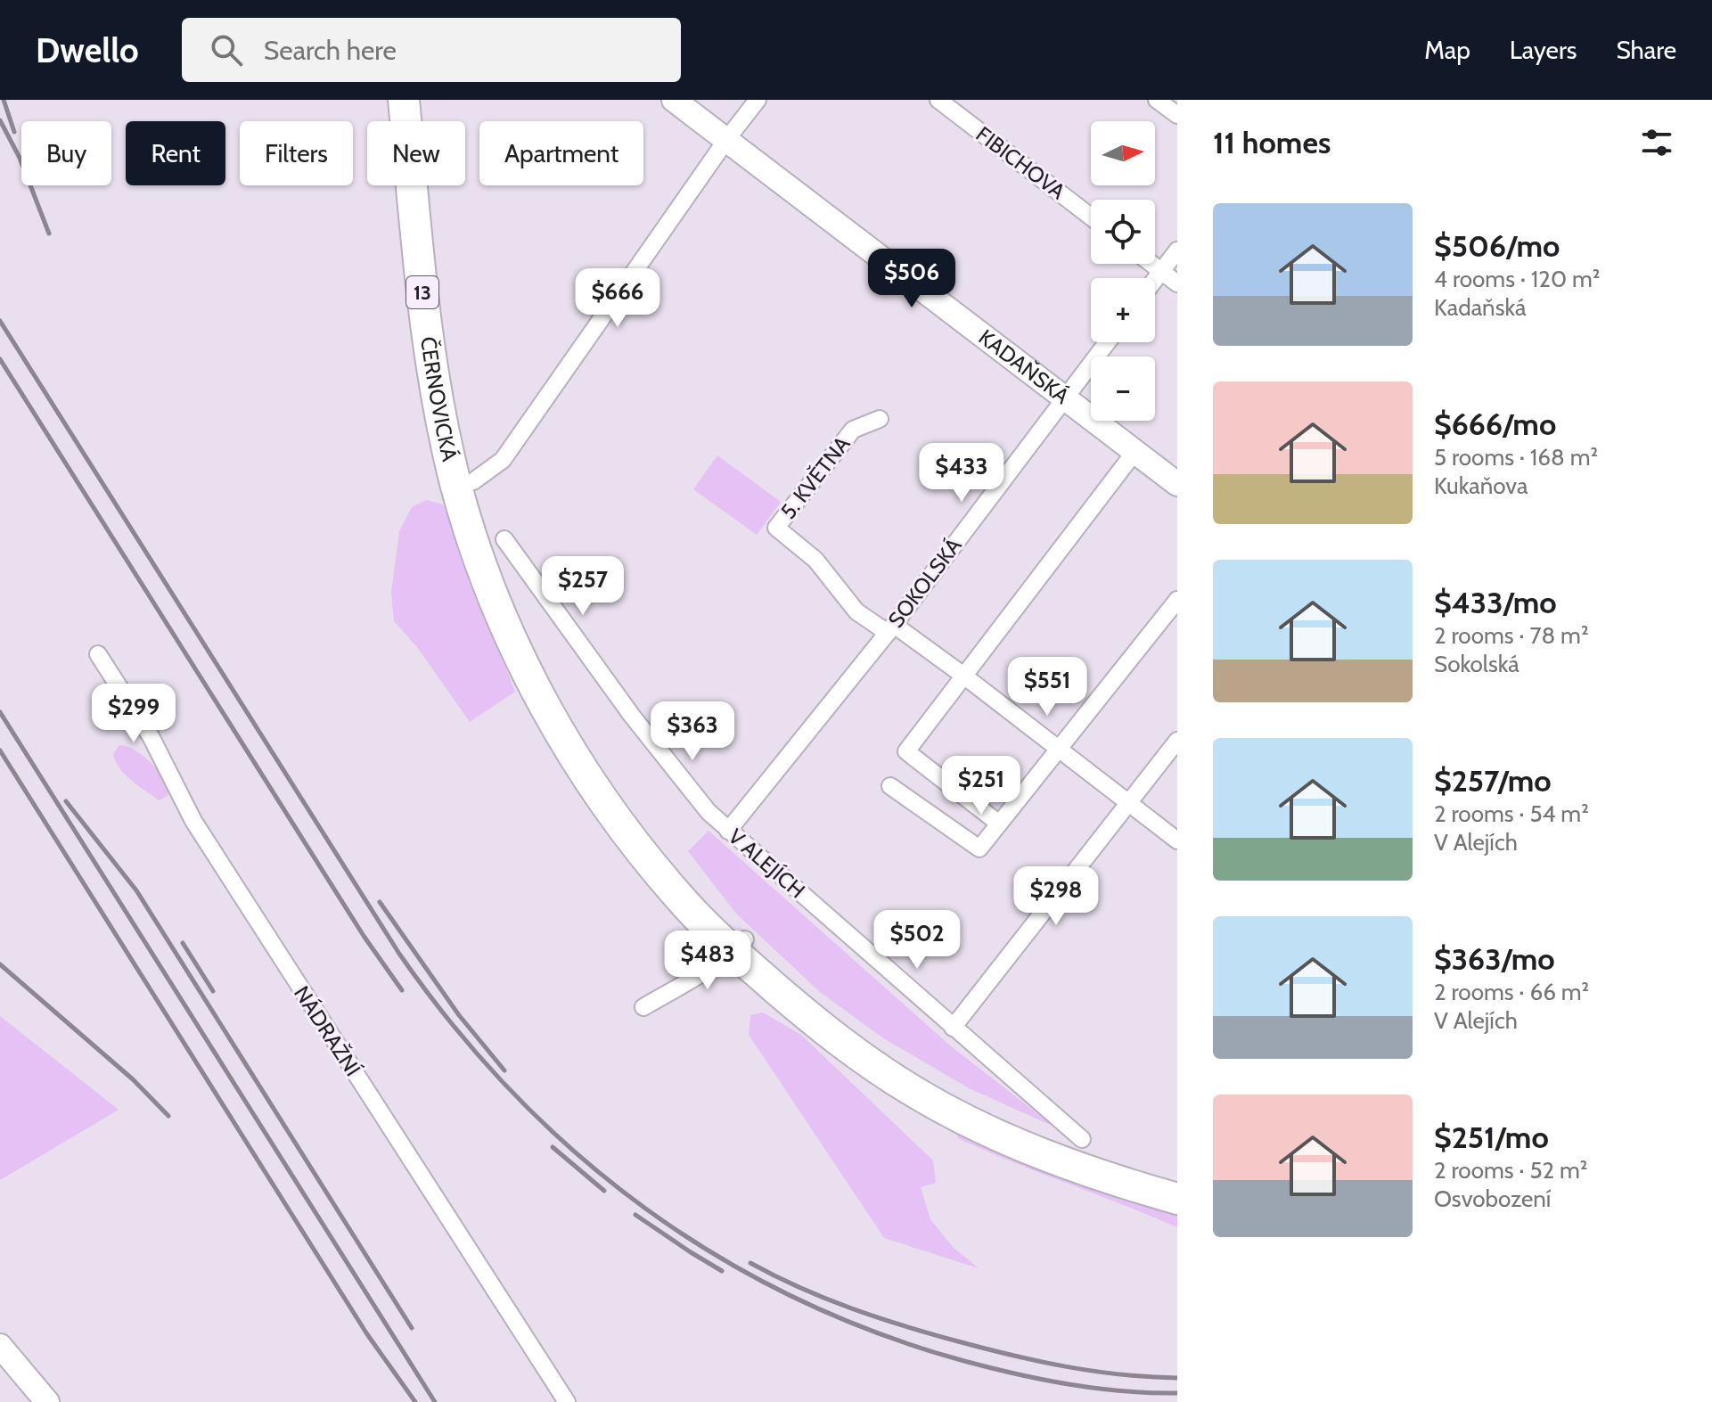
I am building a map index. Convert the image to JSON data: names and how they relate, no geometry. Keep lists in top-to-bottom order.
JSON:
{
  "streets": {
    "highway": ["13", "ČERNOVICKÁ"],
    "street": [
      "FIBICHOVA",
      "KADAŇSKÁ",
      "5. KVĚTNA",
      "SOKOLSKÁ",
      "V ALEJÍCH",
      "NÁDRAŽNÍ"
    ]
  },
  "crossings": [
    ["13", "ČERNOVICKÁ"],
    ["KADAŇSKÁ", "SOKOLSKÁ"],
    ["5. KVĚTNA", "SOKOLSKÁ"],
    ["SOKOLSKÁ", "V ALEJÍCH"]
  ],
  "north": "right",
  "page": {
    "header": "Dwello",
    "search": "Search here",
    "nav": ["Map", "Layers", "Share"],
    "heading": "11 homes",
    "map_buttons": ["+", "−"],
    "chip": [
      "Buy",
      "Rent",
      "Filters",
      "New",
      "Apartment"
    ],
    "list": [
      {
        "name": "$506/mo",
        "note": "4 rooms · 120 m² · Kadaňská"
      },
      {
        "name": "$666/mo",
        "note": "5 rooms · 168 m² · Kukaňova"
      },
      {
        "name": "$433/mo",
        "note": "2 rooms · 78 m² · Sokolská"
      },
      {
        "name": "$257/mo",
        "note": "2 rooms · 54 m² · V Alejích"
      },
      {
        "name": "$363/mo",
        "note": "2 rooms · 66 m² · V Alejích"
      },
      {
        "name": "$251/mo",
        "note": "2 rooms · 52 m² · Osvobození"
      }
    ],
    "price": [
      "$506",
      "$666",
      "$433",
      "$257",
      "$551",
      "$299",
      "$363",
      "$251",
      "$298",
      "$502",
      "$483"
    ]
  }
}
